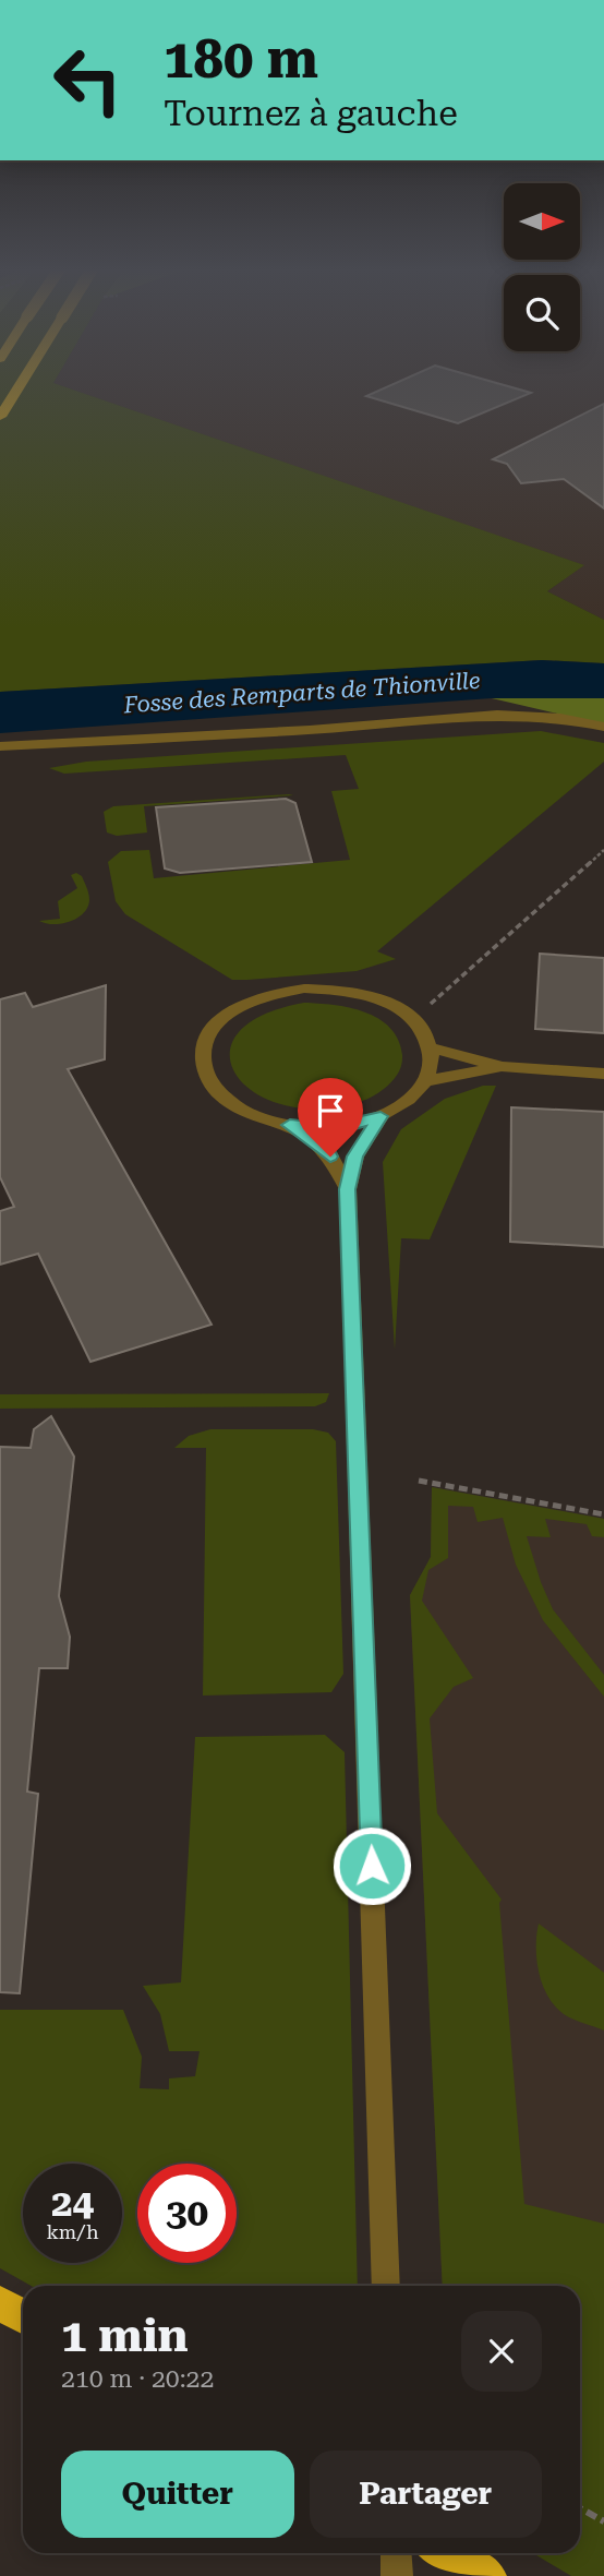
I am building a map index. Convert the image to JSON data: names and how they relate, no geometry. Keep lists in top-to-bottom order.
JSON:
{
  "water": ["Fosse des Remparts de Thionville"],
  "north": "right",
  "page": {
    "turn": ["180 m", "Tournez à gauche"],
    "speed": "24 km/h",
    "limit": "30",
    "heading": ["1 min", "210 m · 20:22"],
    "buttons": ["Quitter", "Partager"]
  }
}
